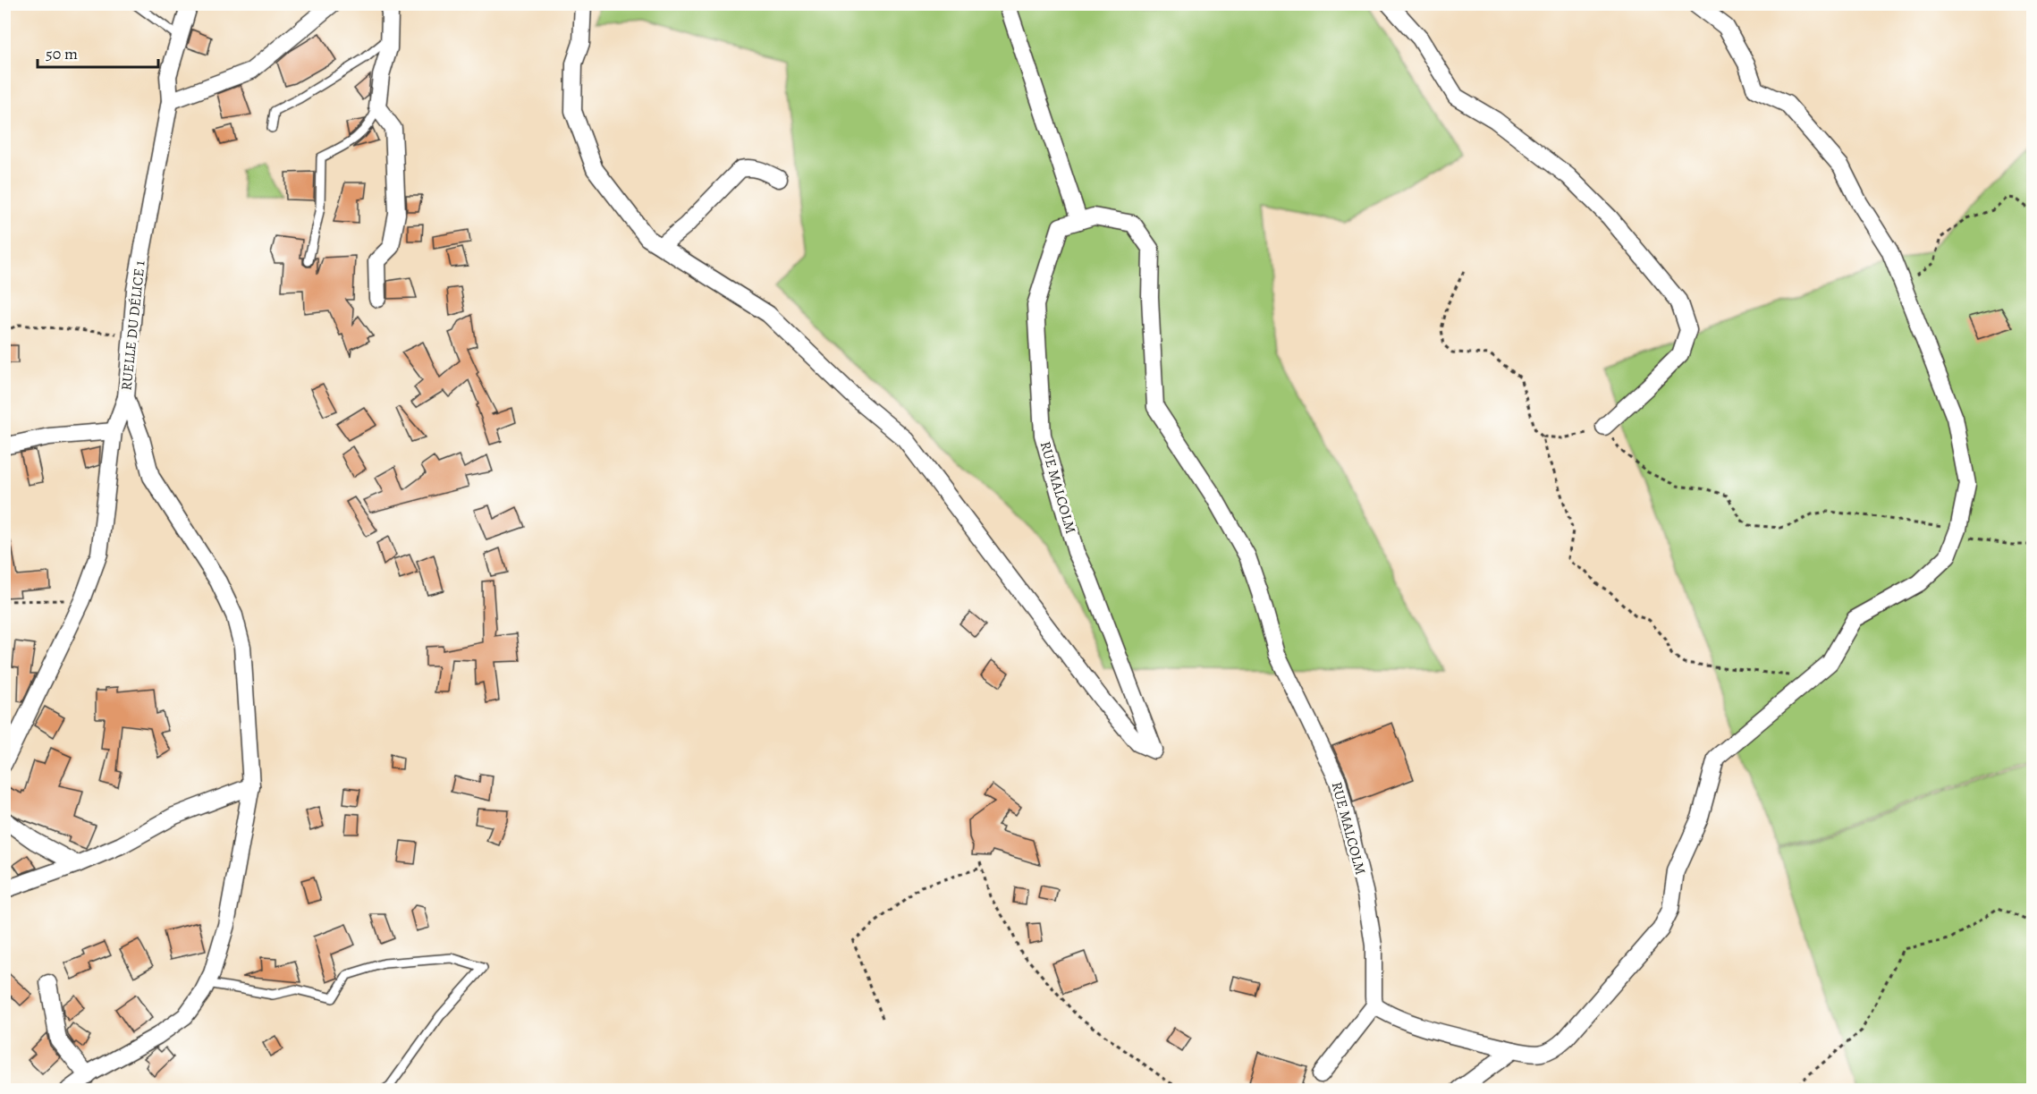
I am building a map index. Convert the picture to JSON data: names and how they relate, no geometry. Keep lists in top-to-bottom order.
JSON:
{
  "streets": {
    "street": ["RUELLE DU DÉLICE 1", "RUE MALCOLM"]
  },
  "scale_bar": "50 m"
}
